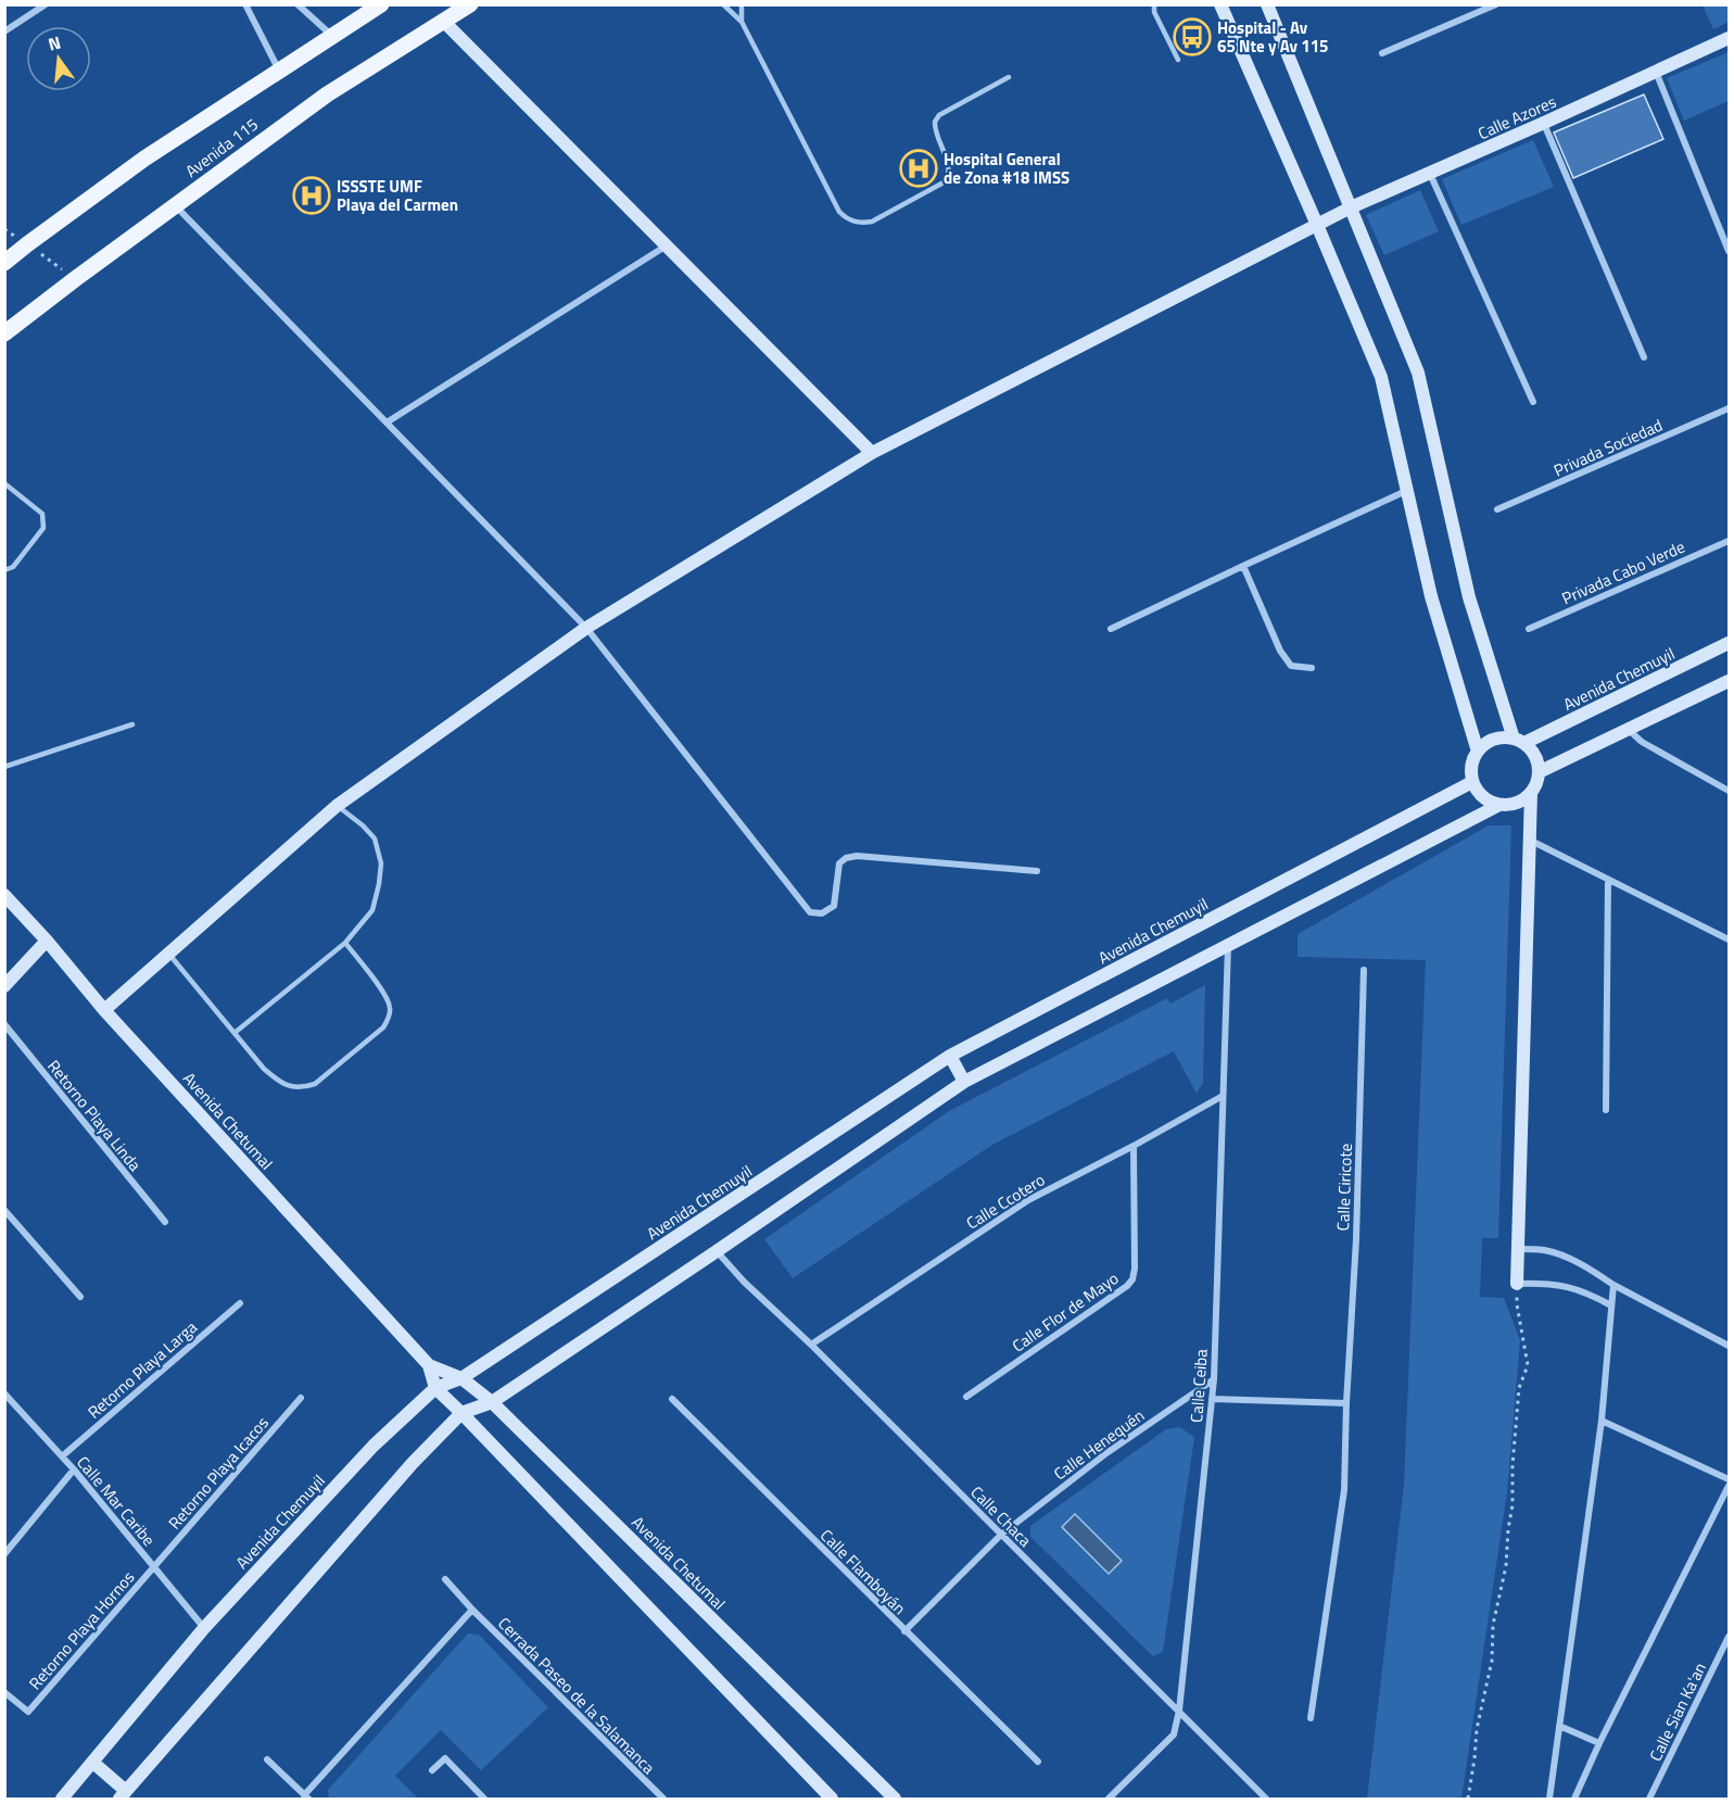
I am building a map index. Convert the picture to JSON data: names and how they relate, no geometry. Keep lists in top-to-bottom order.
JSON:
{
  "streets": {
    "main road": [
      "Calle Azores",
      "Avenida 115",
      "Avenida Chemuyil",
      "Avenida Chetumal"
    ],
    "street": [
      "Privada Sociedad",
      "Privada Cabo Verde",
      "Retorno Playa Linda",
      "Calle Ciricote",
      "Calle Ccotero",
      "Calle Flor de Mayo",
      "Retorno Playa Larga",
      "Calle Ceiba",
      "Calle Henequén",
      "Retorno Playa Icacos",
      "Calle Mar Caribe",
      "Calle Chaca",
      "Calle Flamboyán",
      "Retorno Playa Hornos",
      "Cerrada Paseo de la Salamanca",
      "Calle Sian Ka'an"
    ]
  },
  "crossings": [
    ["Calle Azores", "Avenida Chetumal"],
    ["Avenida Chemuyil", "Avenida Chetumal"],
    ["Avenida Chemuyil", "Calle Mar Caribe"],
    ["Calle Ccotero", "Calle Flor de Mayo"],
    ["Calle Ccotero", "Calle Ceiba"],
    ["Calle Ccotero", "Calle Chaca"],
    ["Retorno Playa Larga", "Calle Mar Caribe"],
    ["Calle Ceiba", "Calle Henequén"],
    ["Calle Ceiba", "Calle Chaca"],
    ["Calle Henequén", "Calle Chaca"],
    ["Calle Henequén", "Calle Flamboyán"],
    ["Retorno Playa Icacos", "Calle Mar Caribe"],
    ["Retorno Playa Icacos", "Retorno Playa Hornos"],
    ["Calle Mar Caribe", "Retorno Playa Hornos"]
  ],
  "places": {
    "bus stop": ["Hospital - Av 65 Nte y Av 115"],
    "hospital": ["Hospital General de Zona #18 IMSS", "ISSSTE UMF Playa del Carmen"]
  },
  "north": "top"
}
